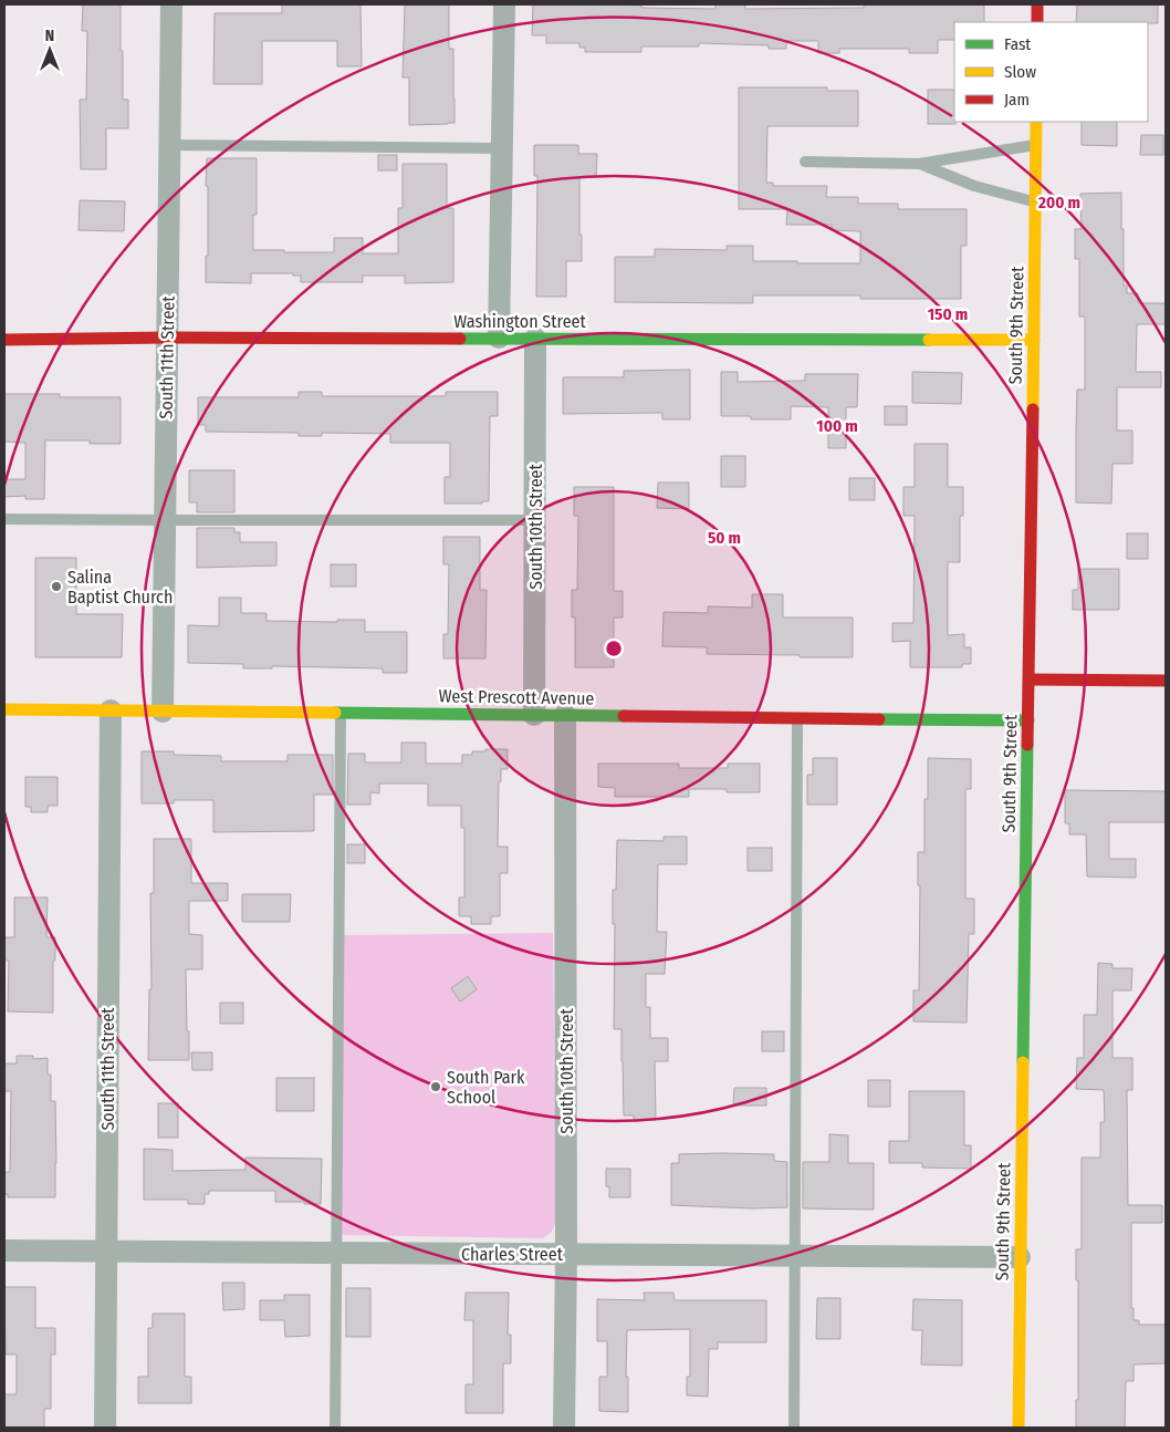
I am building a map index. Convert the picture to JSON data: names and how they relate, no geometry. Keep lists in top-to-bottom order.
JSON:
{
  "streets": {
    "street": [
      "Washington Street",
      "South 9th Street",
      "South 11th Street",
      "South 10th Street",
      "West Prescott Avenue",
      "Charles Street"
    ]
  },
  "crossings": [
    ["Washington Street", "South 9th Street"],
    ["Washington Street", "South 11th Street"],
    ["Washington Street", "South 10th Street"],
    ["South 9th Street", "West Prescott Avenue"],
    ["South 9th Street", "Charles Street"],
    ["South 11th Street", "West Prescott Avenue"],
    ["South 11th Street", "Charles Street"],
    ["South 10th Street", "West Prescott Avenue"],
    ["South 10th Street", "Charles Street"]
  ],
  "places": ["Salina Baptist Church", "South Park School"],
  "legend": ["Fast", "Slow", "Jam"],
  "north": "top",
  "rings": [
    "200 m",
    "150 m",
    "100 m",
    "50 m"
  ]
}
